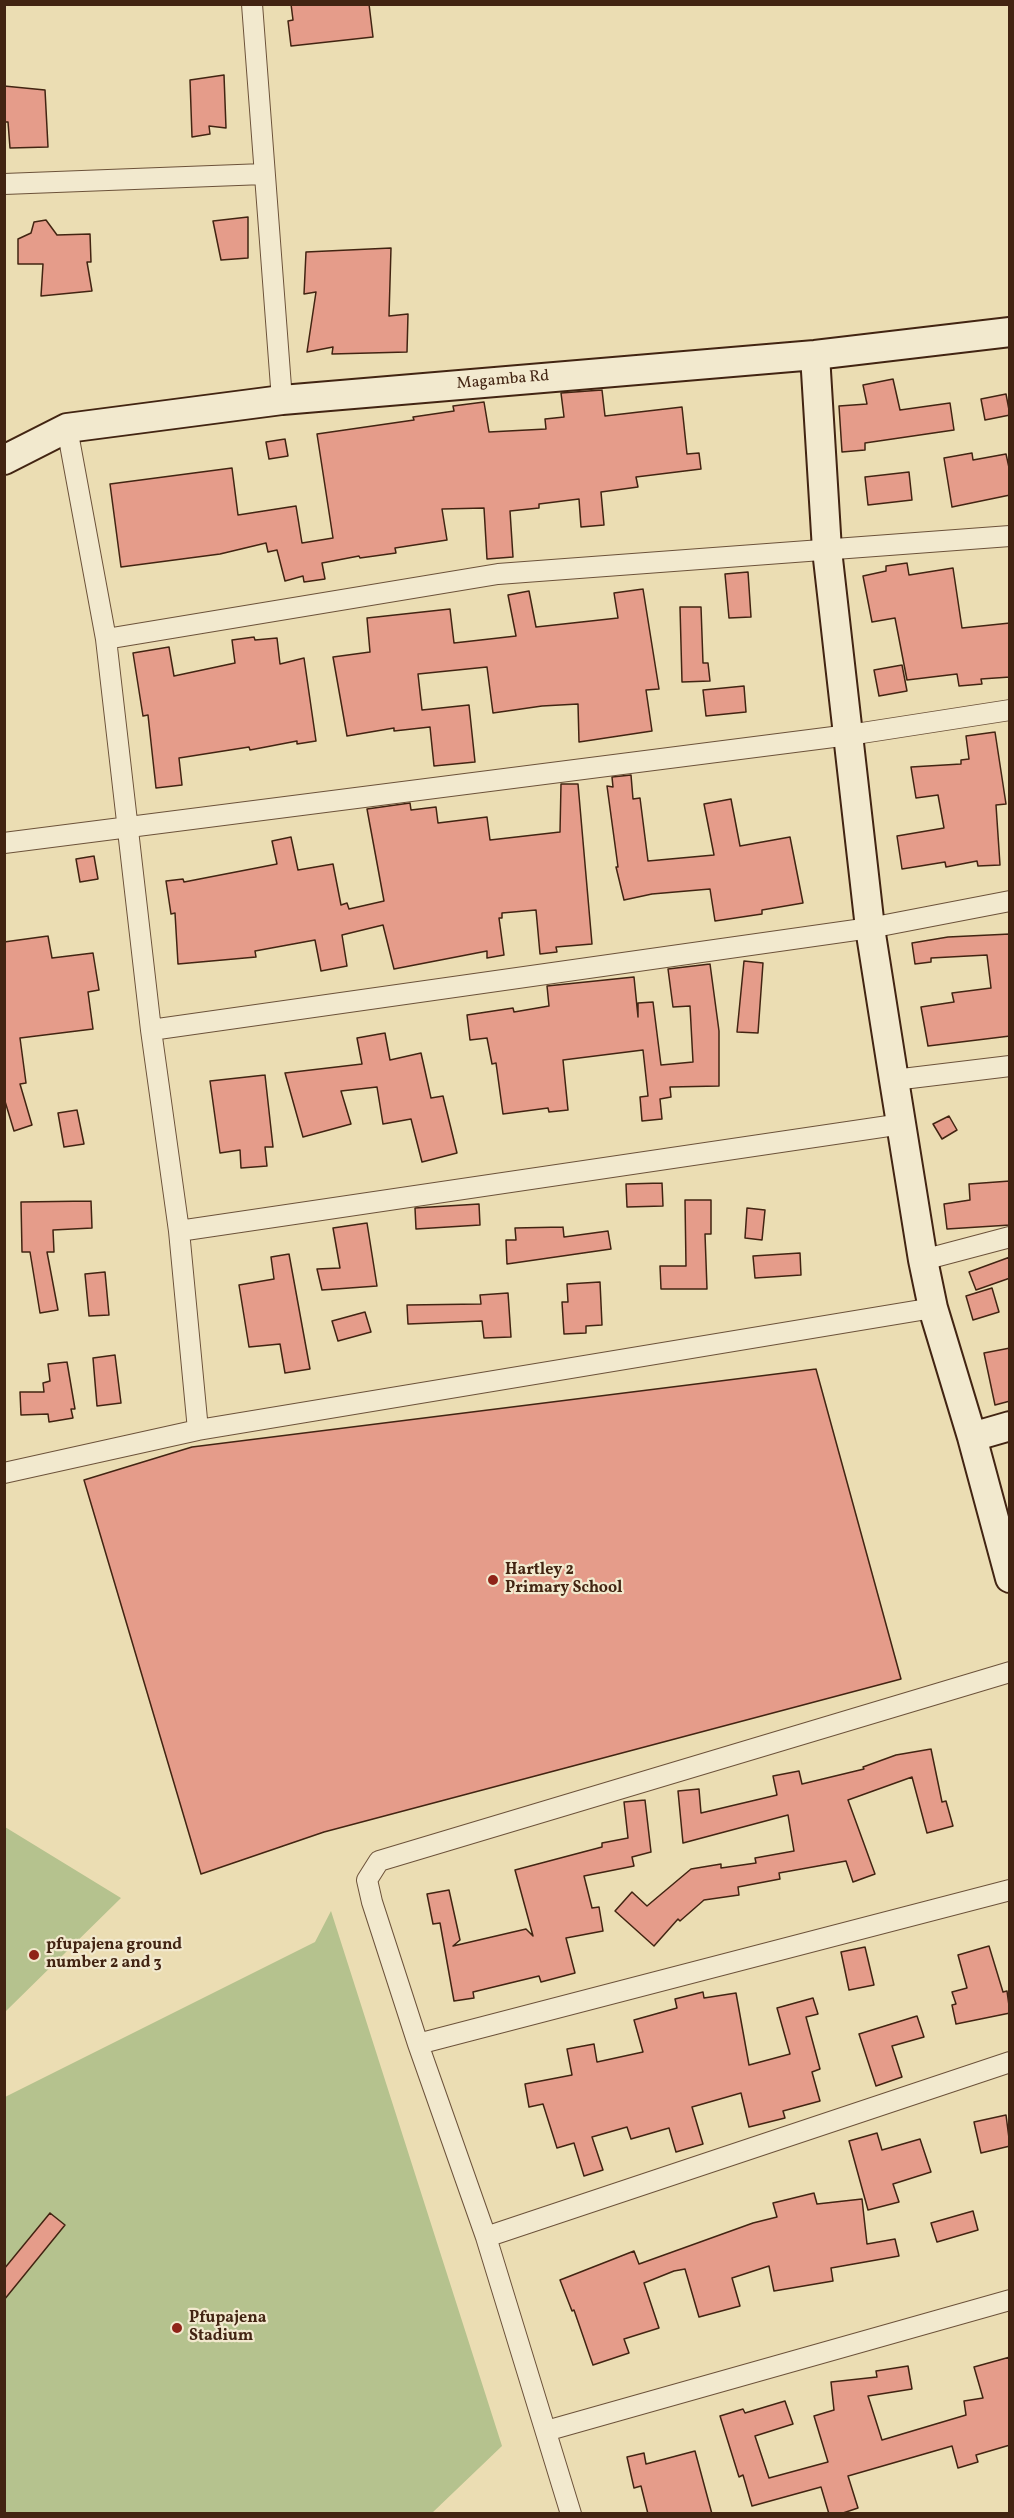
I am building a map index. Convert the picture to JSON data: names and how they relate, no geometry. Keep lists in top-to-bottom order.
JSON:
{
  "streets": {
    "street": ["Magamba Rd"]
  },
  "places": ["Hartley 2 Primary School", "pfupajena ground number 2 and 3", "Pfupajena Stadium"]
}
